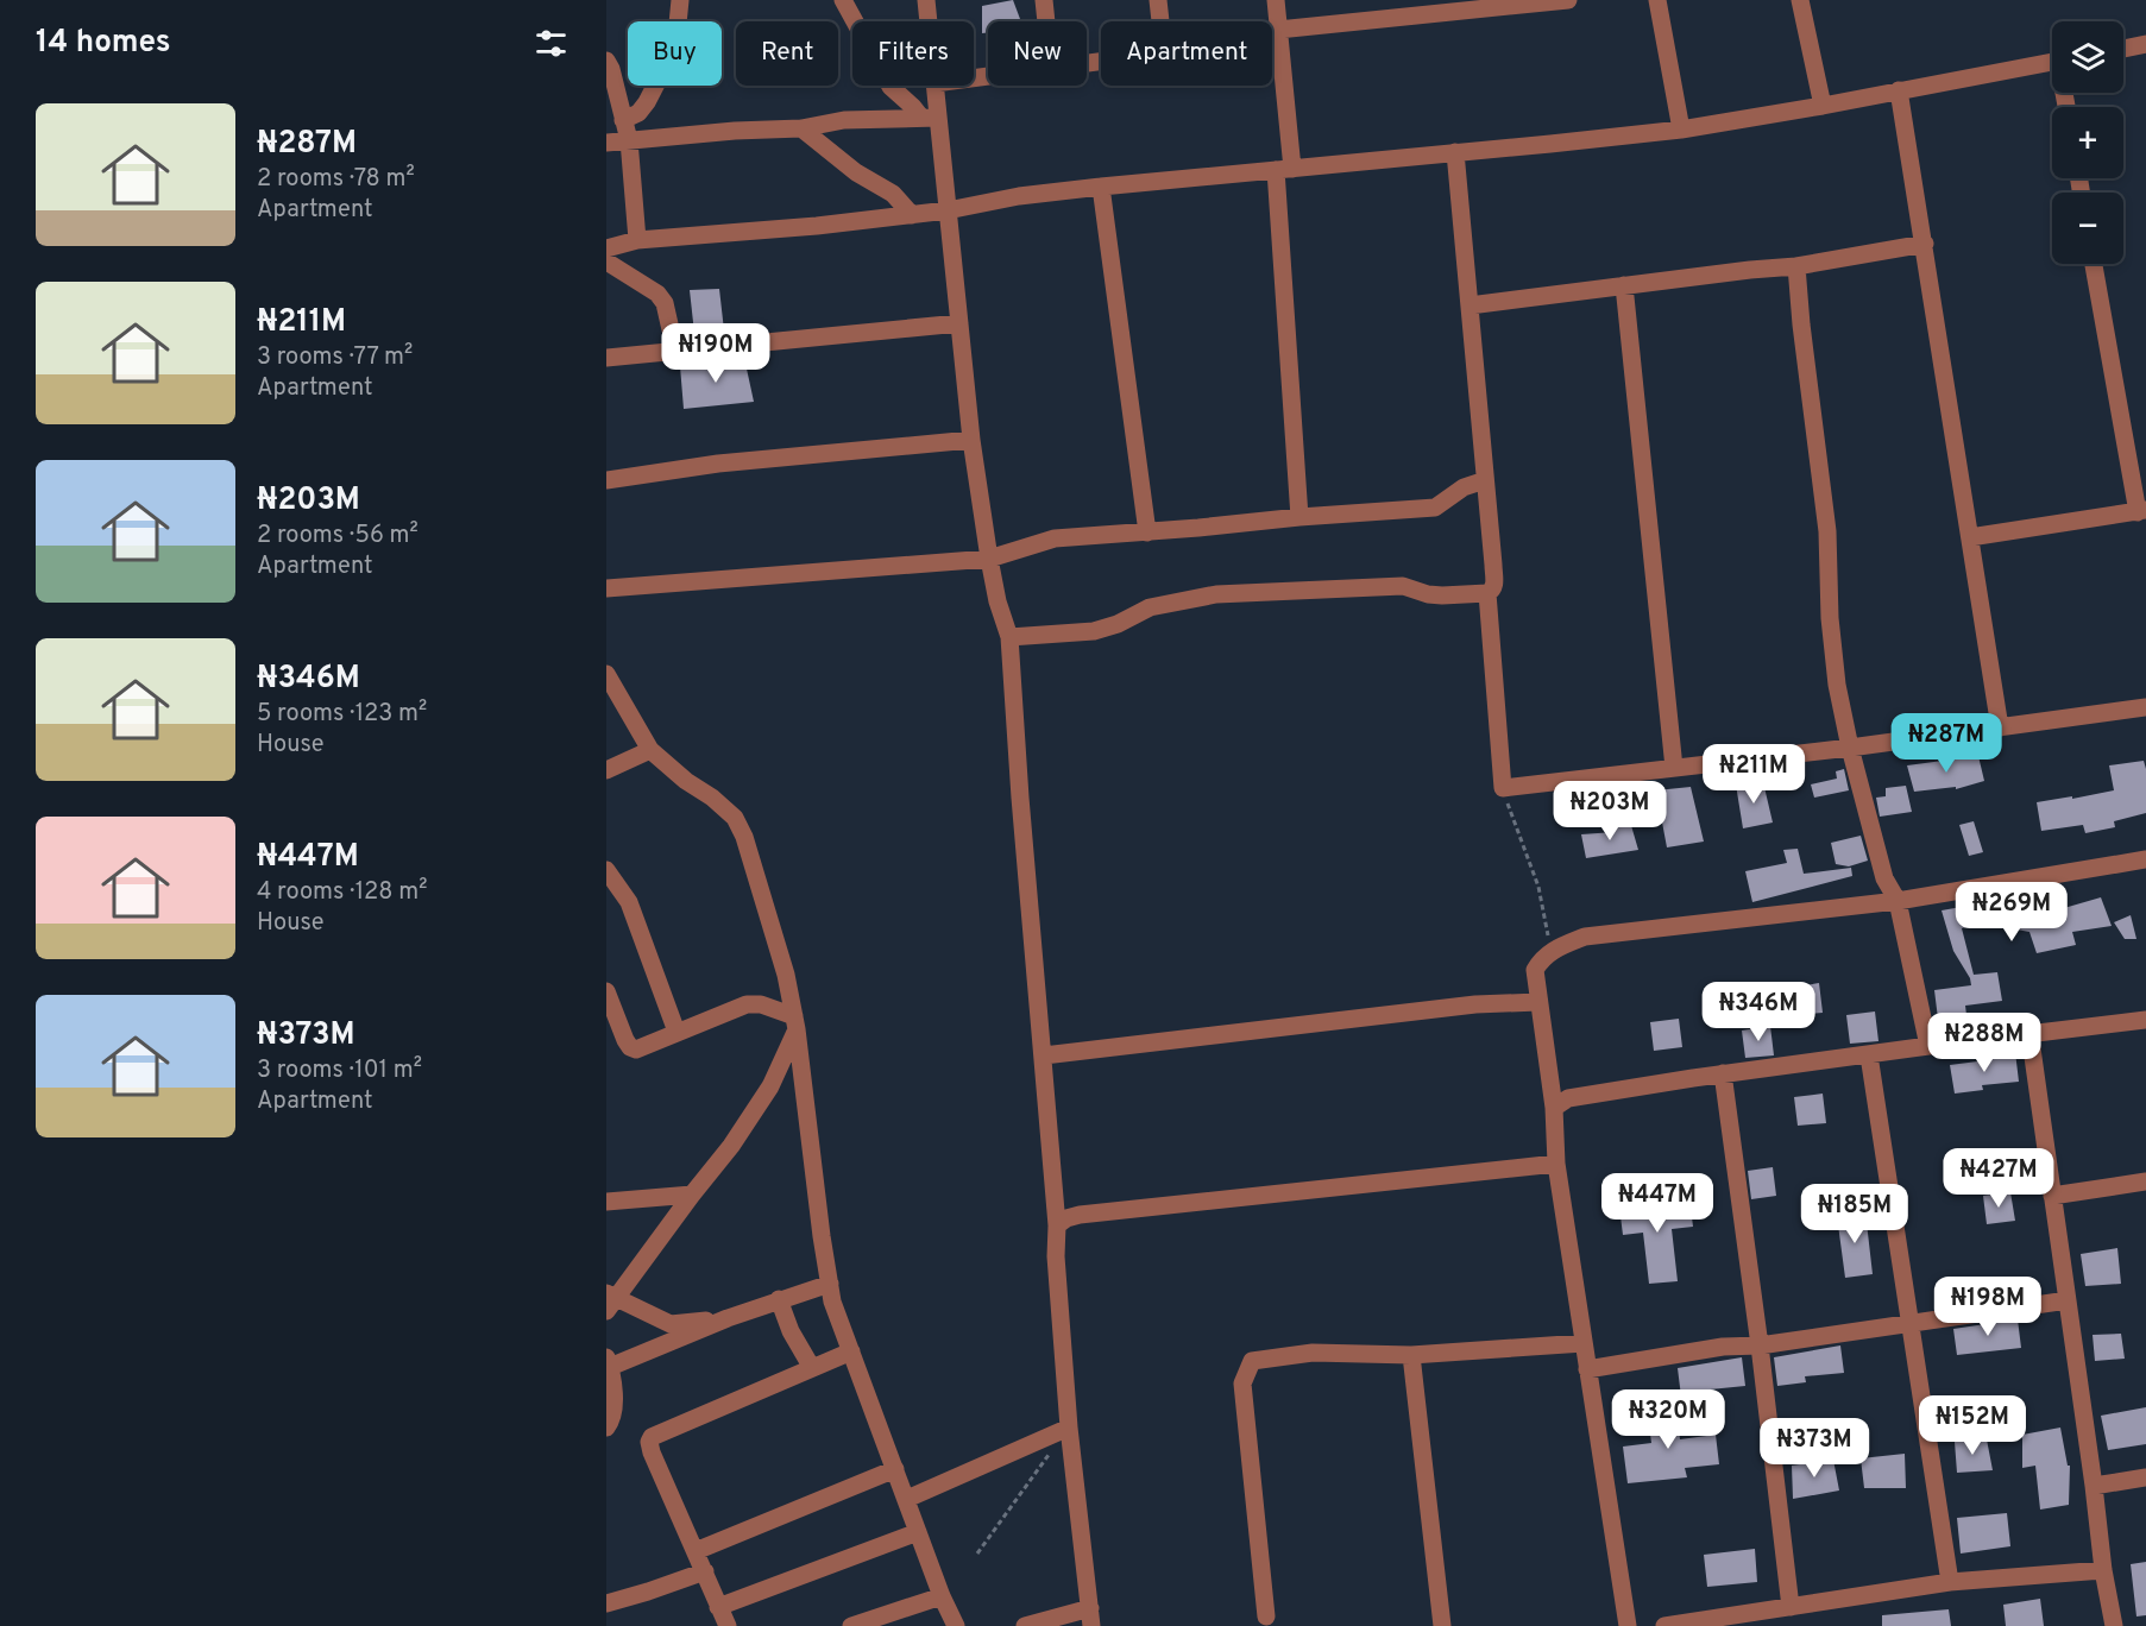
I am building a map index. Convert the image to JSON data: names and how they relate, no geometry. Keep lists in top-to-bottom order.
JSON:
{
  "page": {
    "heading": "14 homes",
    "map_buttons": ["+", "−"],
    "chip": [
      "Buy",
      "Rent",
      "Filters",
      "New",
      "Apartment"
    ],
    "list": [
      {
        "name": "₦287M",
        "note": "2 rooms · 78 m² · Apartment"
      },
      {
        "name": "₦211M",
        "note": "3 rooms · 77 m² · Apartment"
      },
      {
        "name": "₦203M",
        "note": "2 rooms · 56 m² · Apartment"
      },
      {
        "name": "₦346M",
        "note": "5 rooms · 123 m² · House"
      },
      {
        "name": "₦447M",
        "note": "4 rooms · 128 m² · House"
      },
      {
        "name": "₦373M",
        "note": "3 rooms · 101 m² · Apartment"
      }
    ],
    "price": [
      "₦190M",
      "₦287M",
      "₦211M",
      "₦203M",
      "₦269M",
      "₦346M",
      "₦288M",
      "₦427M",
      "₦447M",
      "₦185M",
      "₦198M",
      "₦320M",
      "₦152M",
      "₦373M"
    ]
  }
}
